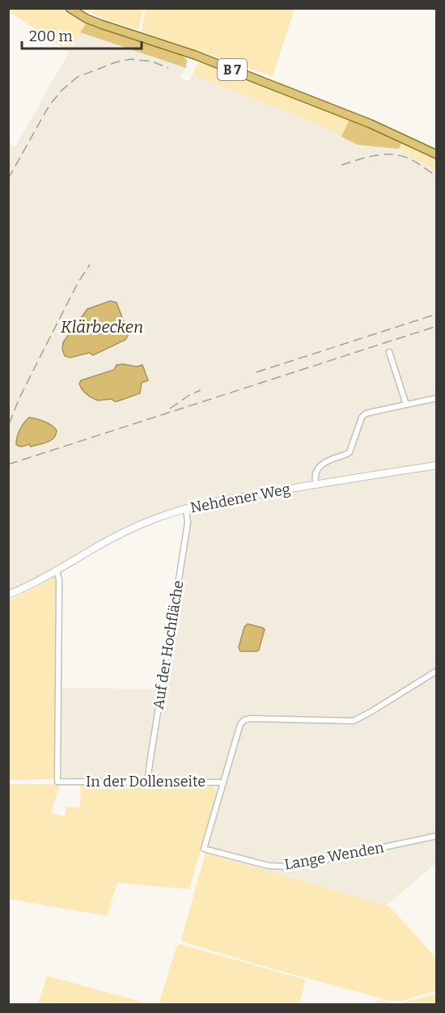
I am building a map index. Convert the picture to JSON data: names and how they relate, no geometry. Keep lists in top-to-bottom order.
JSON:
{
  "streets": {
    "main road": ["B 7"],
    "street": [
      "Nehdener Weg",
      "Auf der Hochfläche",
      "In der Dollenseite",
      "Lange Wenden"
    ]
  },
  "crossings": [
    ["Nehdener Weg", "Auf der Hochfläche"],
    ["Nehdener Weg", "In der Dollenseite"],
    ["Auf der Hochfläche", "In der Dollenseite"],
    ["In der Dollenseite", "Lange Wenden"]
  ],
  "water": ["Klärbecken"],
  "scale_bar": "200 m"
}
